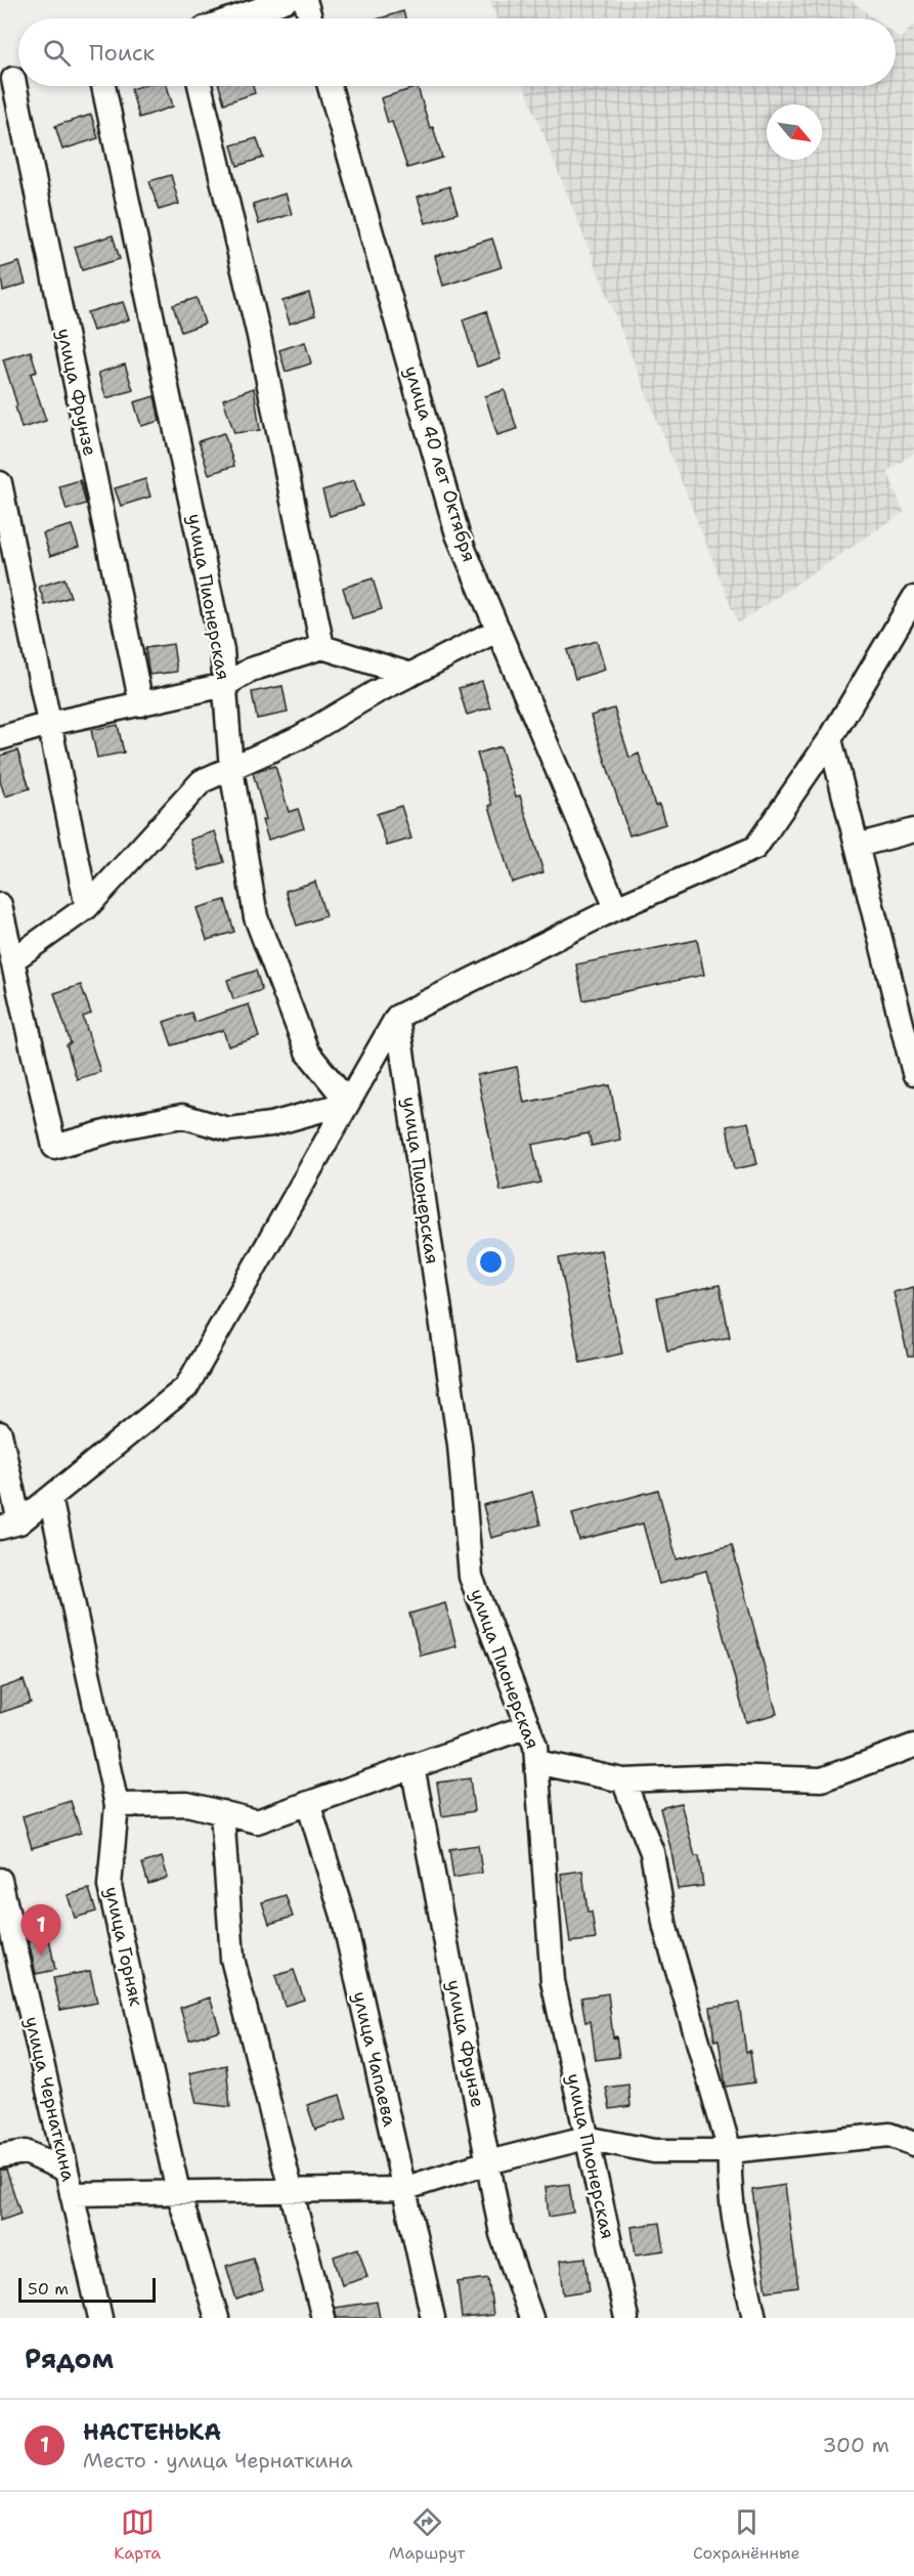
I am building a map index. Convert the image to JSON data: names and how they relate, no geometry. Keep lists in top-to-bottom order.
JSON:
{
  "streets": {
    "street": [
      "улица Фрунзе",
      "улица 40 лет Октября",
      "улица Пионерская",
      "улица Горняк",
      "улица Чапаева",
      "улица Чернаткина"
    ]
  },
  "scale_bar": "50 m",
  "north": "bottom right",
  "page": {
    "search": "Поиск",
    "pins": "1",
    "scale": "50 m",
    "heading": "Рядом",
    "list": [
      {
        "mark": "1",
        "name": "НАСТЕНЬКА",
        "note": "Место · улица Чернаткина",
        "value": "300 m"
      }
    ],
    "nav": ["Карта", "Маршрут", "Сохранённые"]
  }
}
